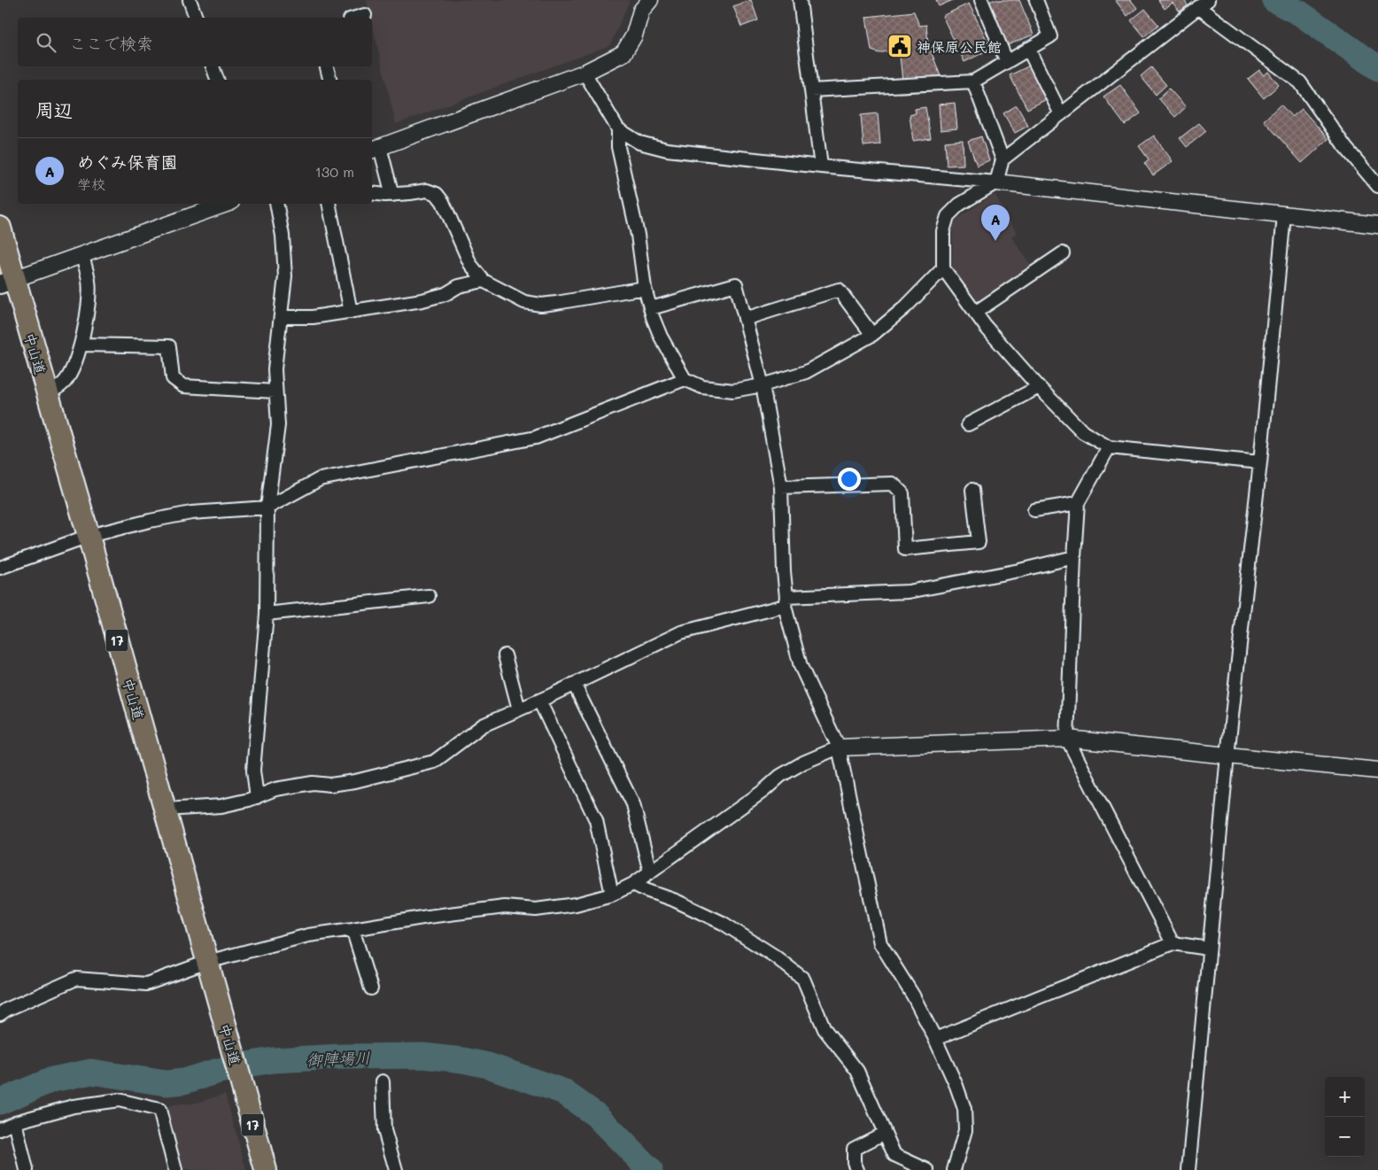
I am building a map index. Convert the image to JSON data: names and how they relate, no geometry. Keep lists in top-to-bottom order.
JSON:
{
  "streets": {
    "highway": ["中山道", "17"]
  },
  "water": ["御陣場川"],
  "places": {
    "public building": ["神保原公民館"]
  },
  "page": {
    "search": "ここで検索",
    "heading": "周辺",
    "list": [
      {
        "mark": "A",
        "name": "めぐみ保育園",
        "note": "学校",
        "value": "130 m"
      }
    ],
    "pins": "A",
    "map_buttons": ["+", "−"]
  }
}
